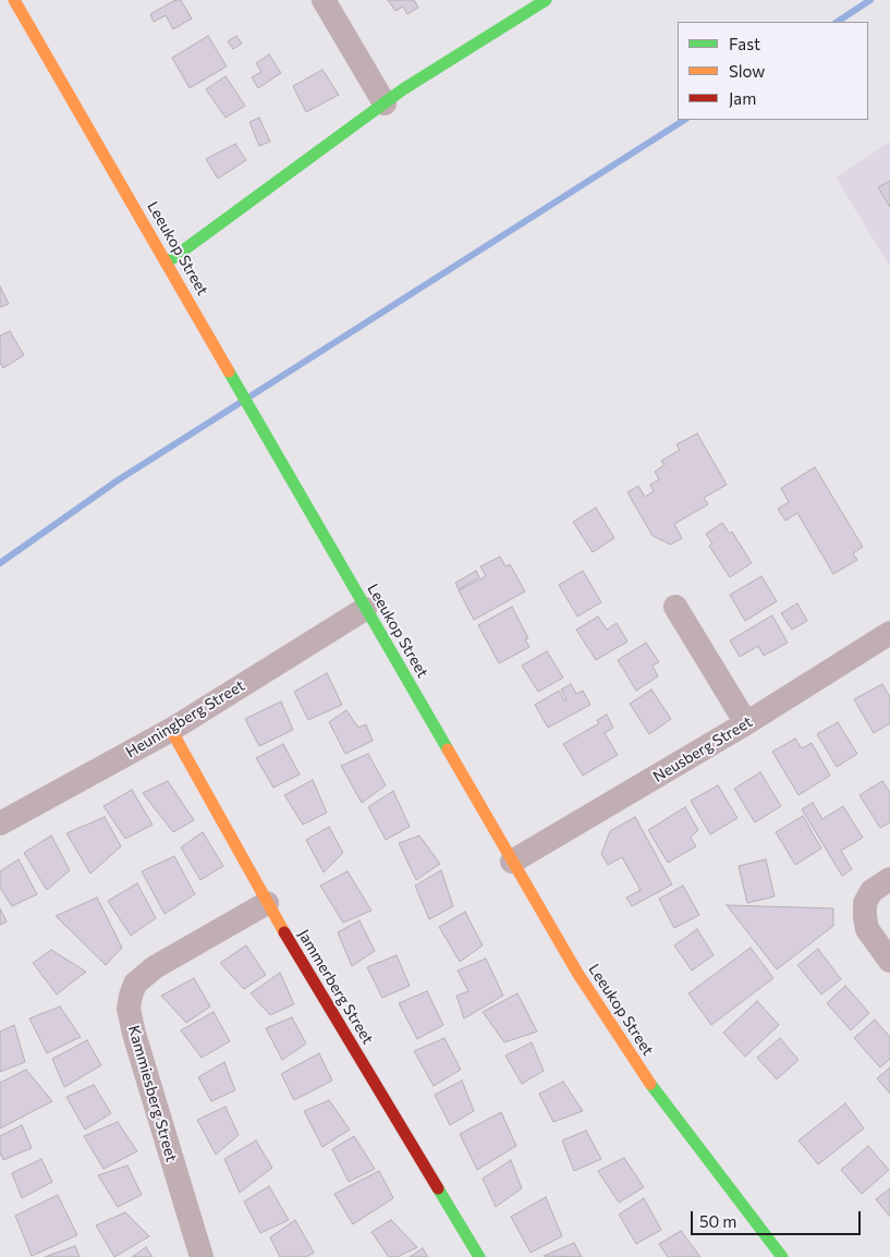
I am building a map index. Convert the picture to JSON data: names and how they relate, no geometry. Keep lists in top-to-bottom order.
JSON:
{
  "streets": {
    "street": [
      "Leeukop Street",
      "Heuningberg Street",
      "Neusberg Street",
      "Jammerberg Street",
      "Kammiesberg Street"
    ]
  },
  "crossings": [
    ["Leeukop Street", "Heuningberg Street"],
    ["Leeukop Street", "Neusberg Street"],
    ["Heuningberg Street", "Jammerberg Street"],
    ["Jammerberg Street", "Kammiesberg Street"]
  ],
  "legend": ["Fast", "Slow", "Jam"],
  "scale_bar": "50 m"
}
